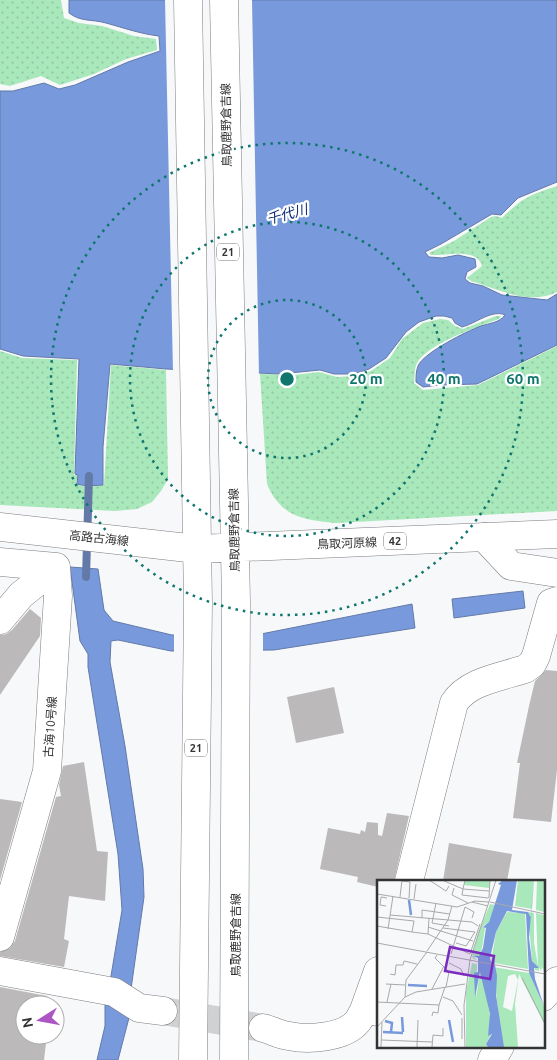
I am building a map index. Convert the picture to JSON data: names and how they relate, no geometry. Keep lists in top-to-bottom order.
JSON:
{
  "streets": {
    "main road": [
      "鳥取鹿野倉吉線",
      "21",
      "高路古海線",
      "42",
      "鳥取河原線",
      "古海10号線"
    ]
  },
  "crossings": [
    ["鳥取鹿野倉吉線", "鳥取河原線"],
    ["21", "高路古海線"],
    ["21", "鳥取河原線"],
    ["高路古海線", "鳥取河原線"]
  ],
  "water": ["千代川"],
  "north": "left",
  "rings": ["20 m", "40 m", "60 m"]
}
